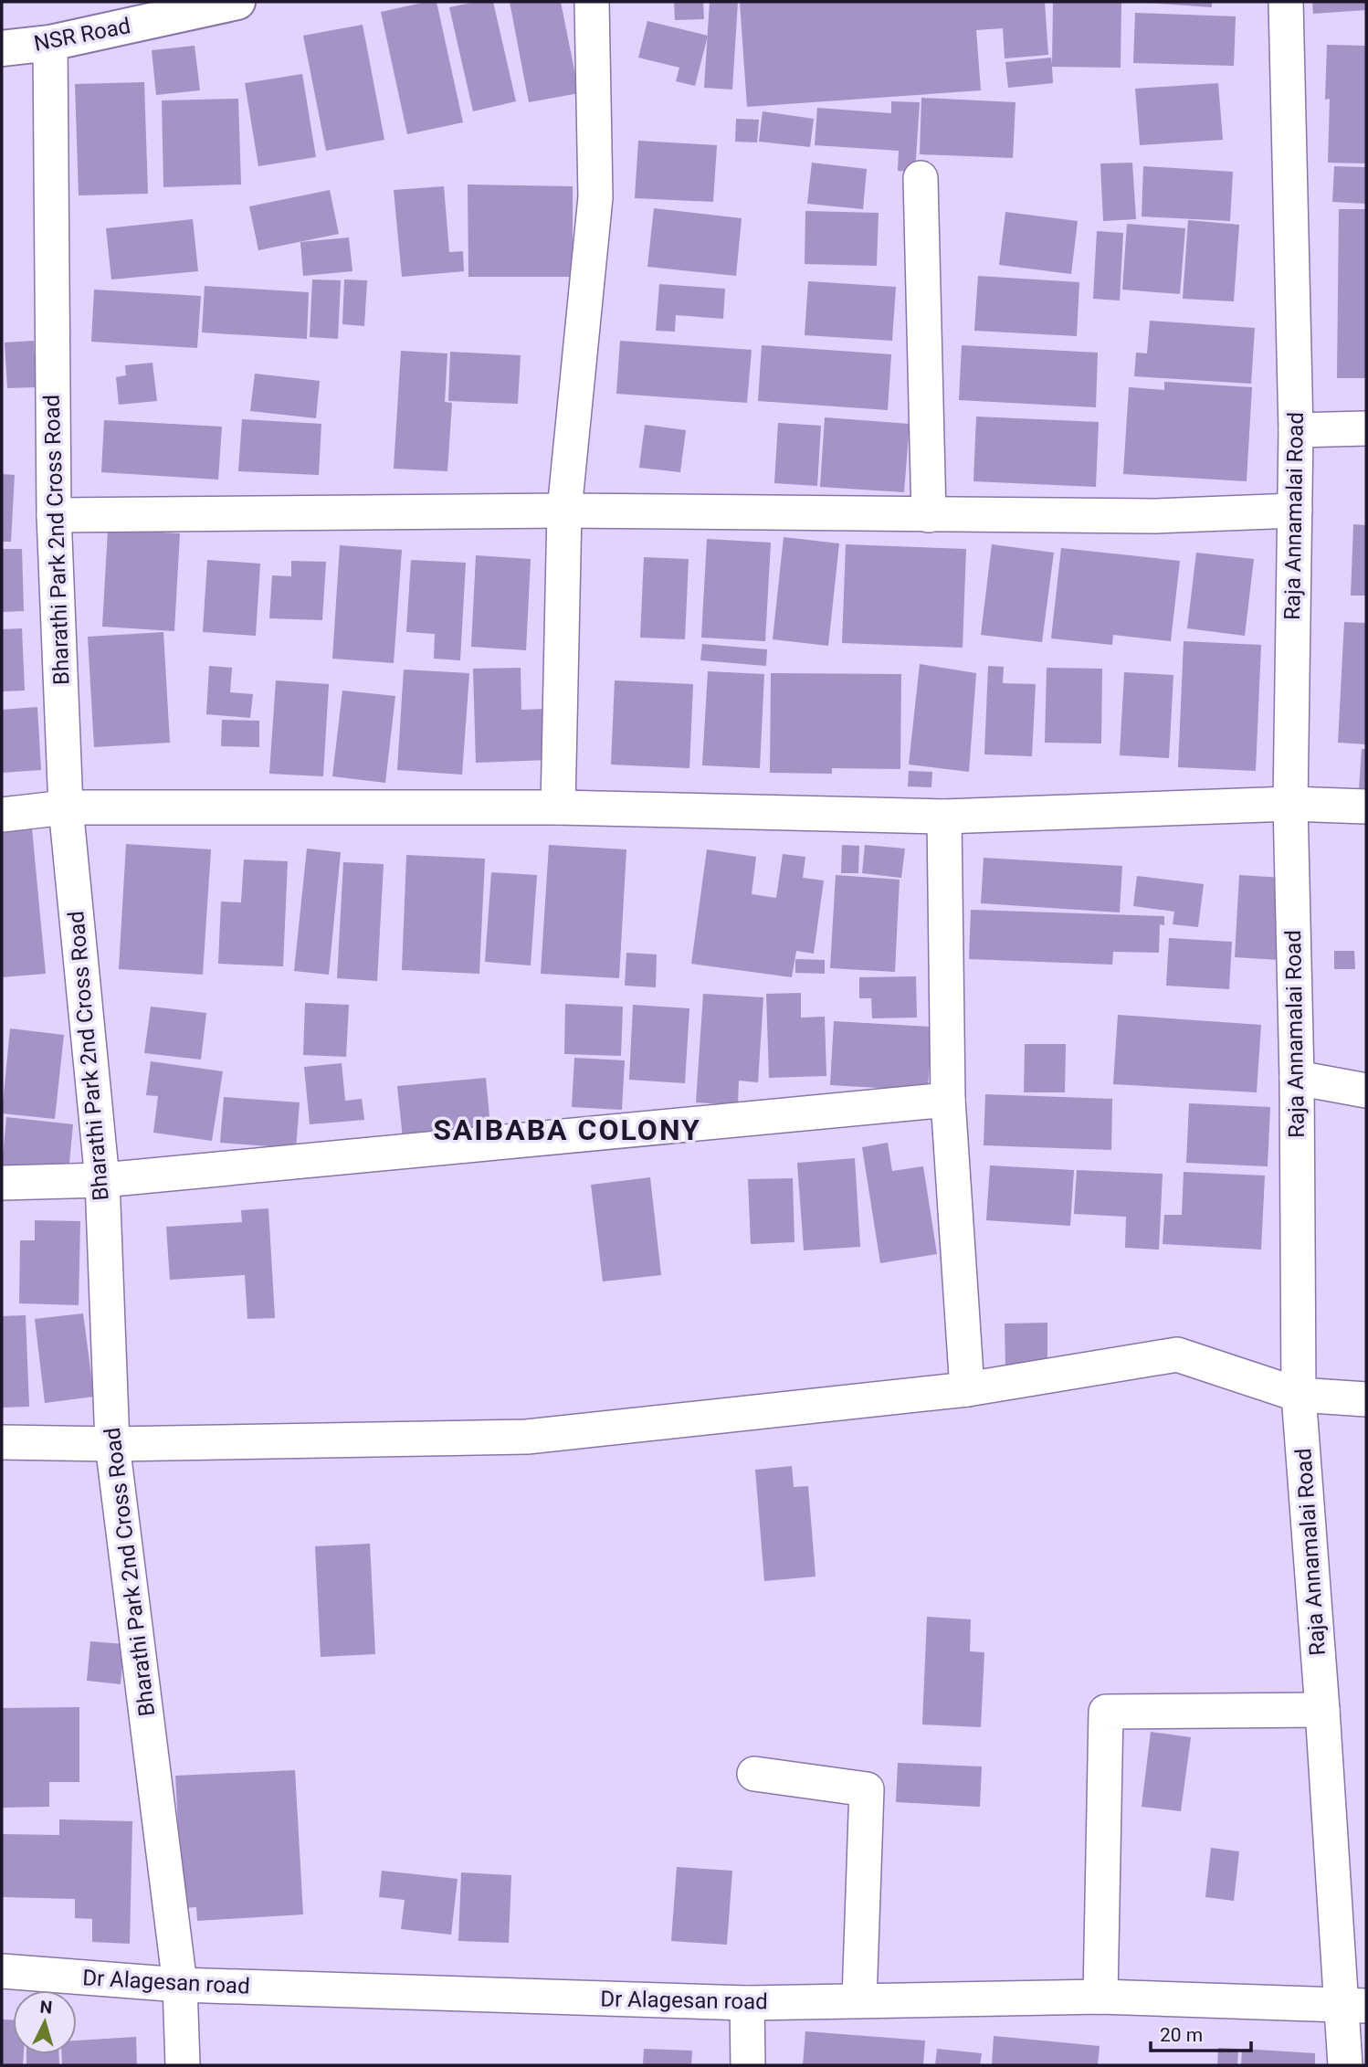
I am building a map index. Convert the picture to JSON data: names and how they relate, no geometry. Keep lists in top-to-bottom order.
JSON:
{
  "streets": {
    "main road": ["NSR Road"],
    "street": ["Raja Annamalai Road", "Bharathi Park 2nd Cross Road", "Dr Alagesan road"]
  },
  "crossings": [
    ["NSR Road", "Bharathi Park 2nd Cross Road"],
    ["Raja Annamalai Road", "Dr Alagesan road"],
    ["Bharathi Park 2nd Cross Road", "Dr Alagesan road"]
  ],
  "districts": ["SAIBABA COLONY"],
  "scale_bar": "20 m",
  "north": "top"
}
